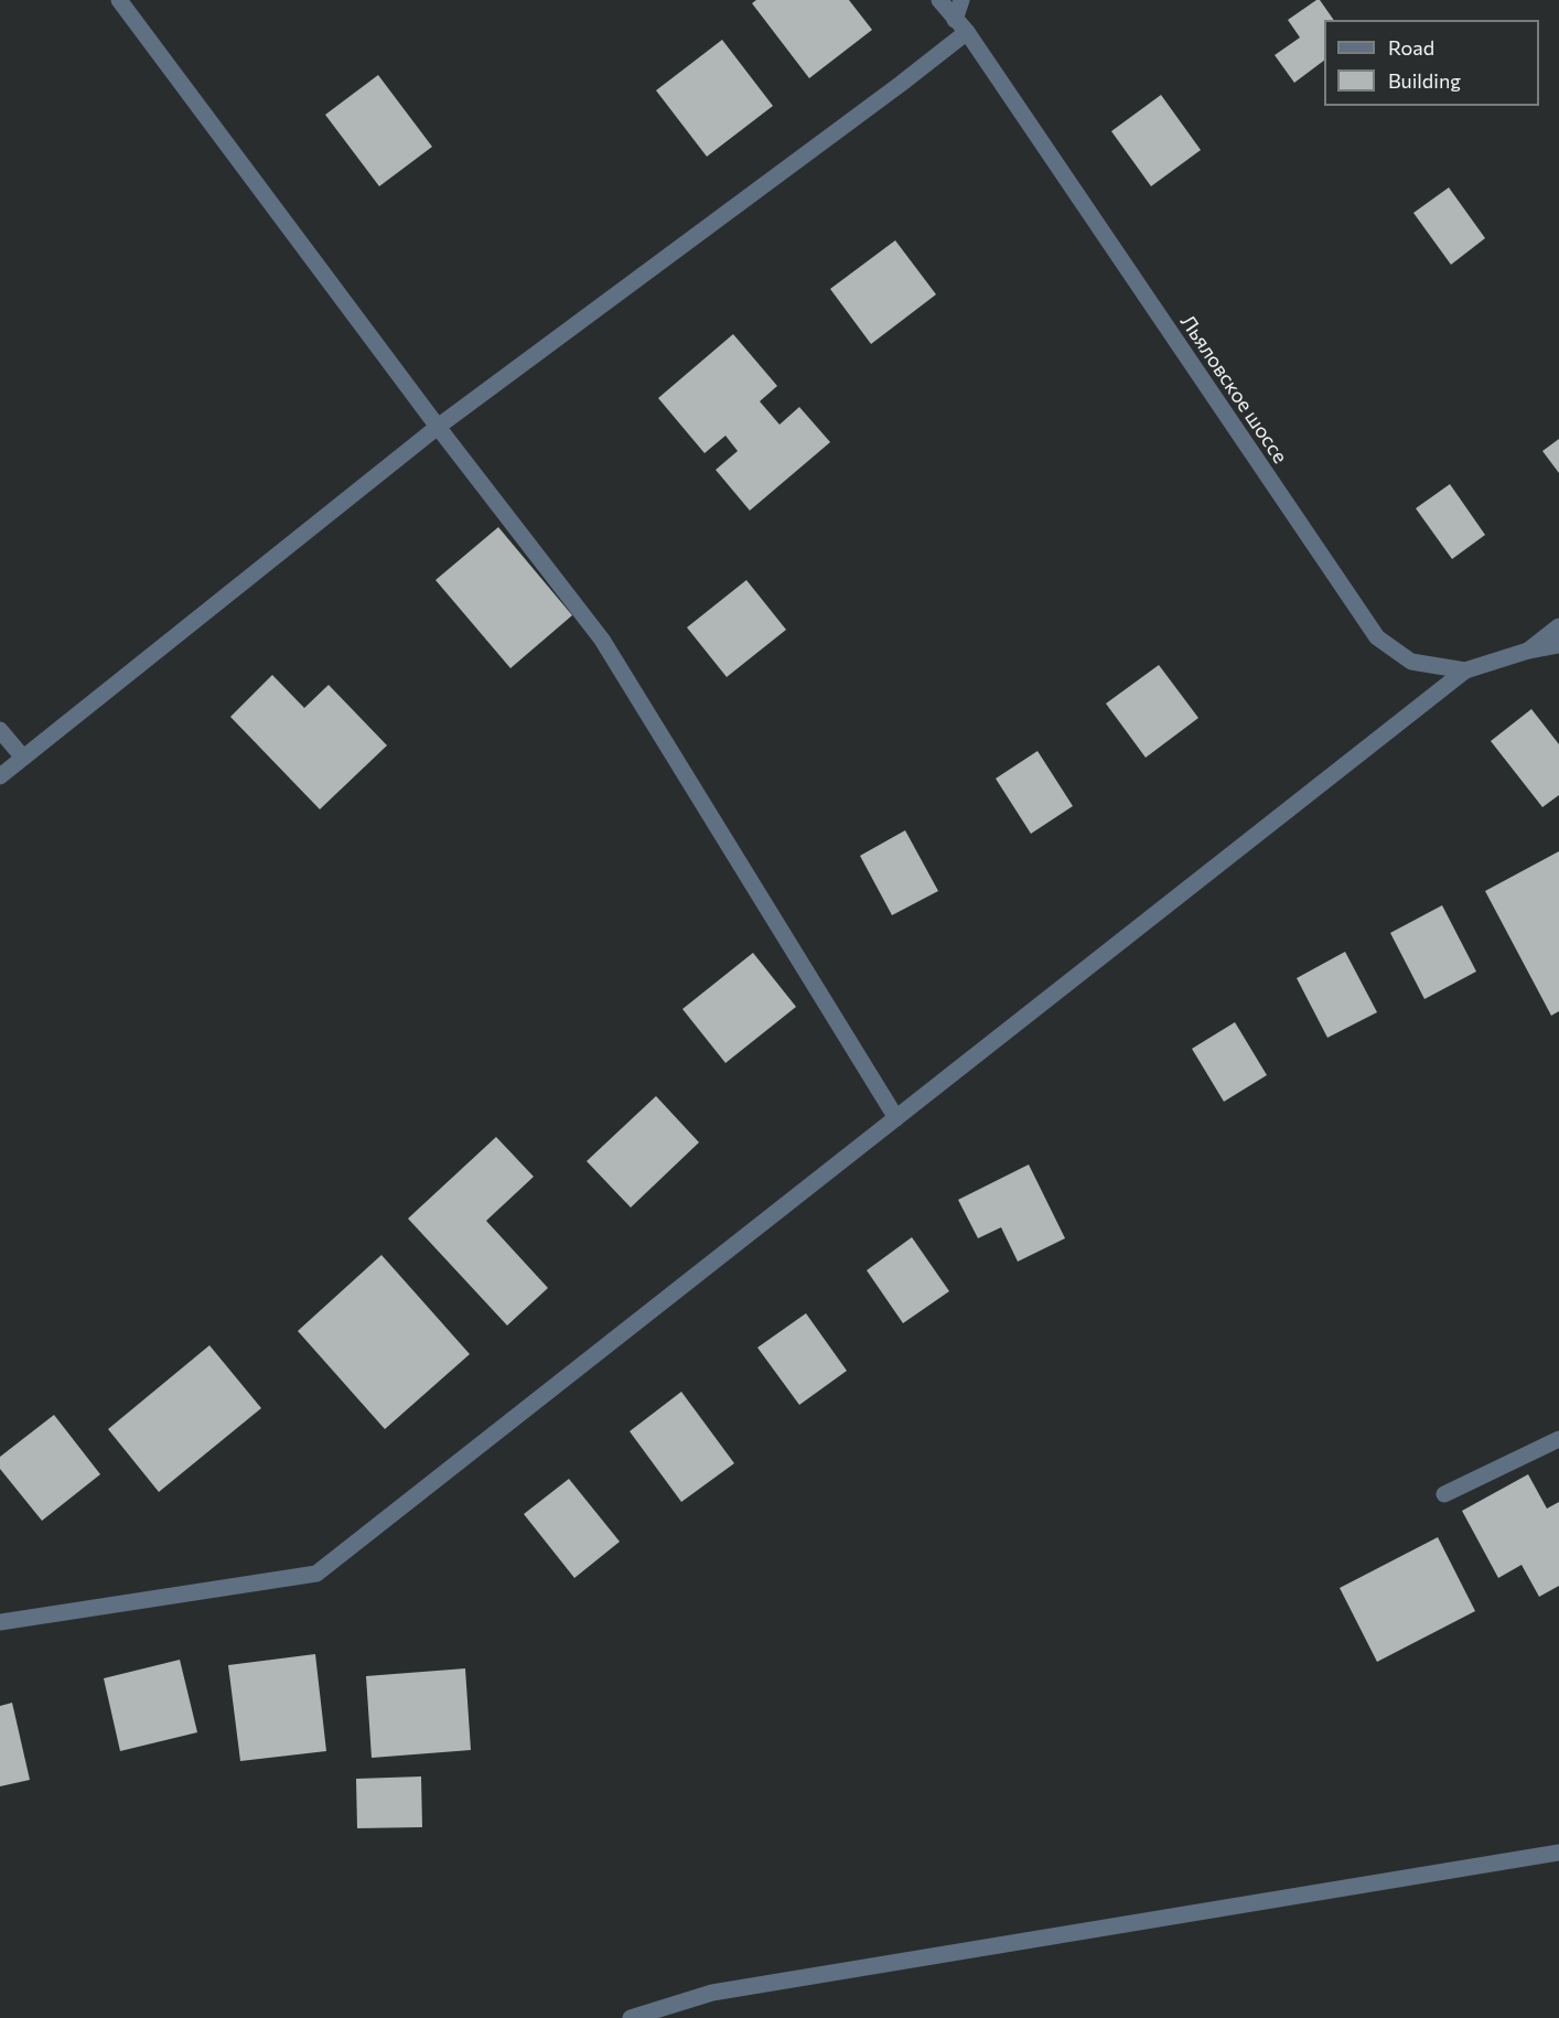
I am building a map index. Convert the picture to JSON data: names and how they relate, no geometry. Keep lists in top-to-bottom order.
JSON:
{
  "streets": {
    "street": ["Льяловское шоссе"]
  },
  "legend": ["Road", "Building"]
}
